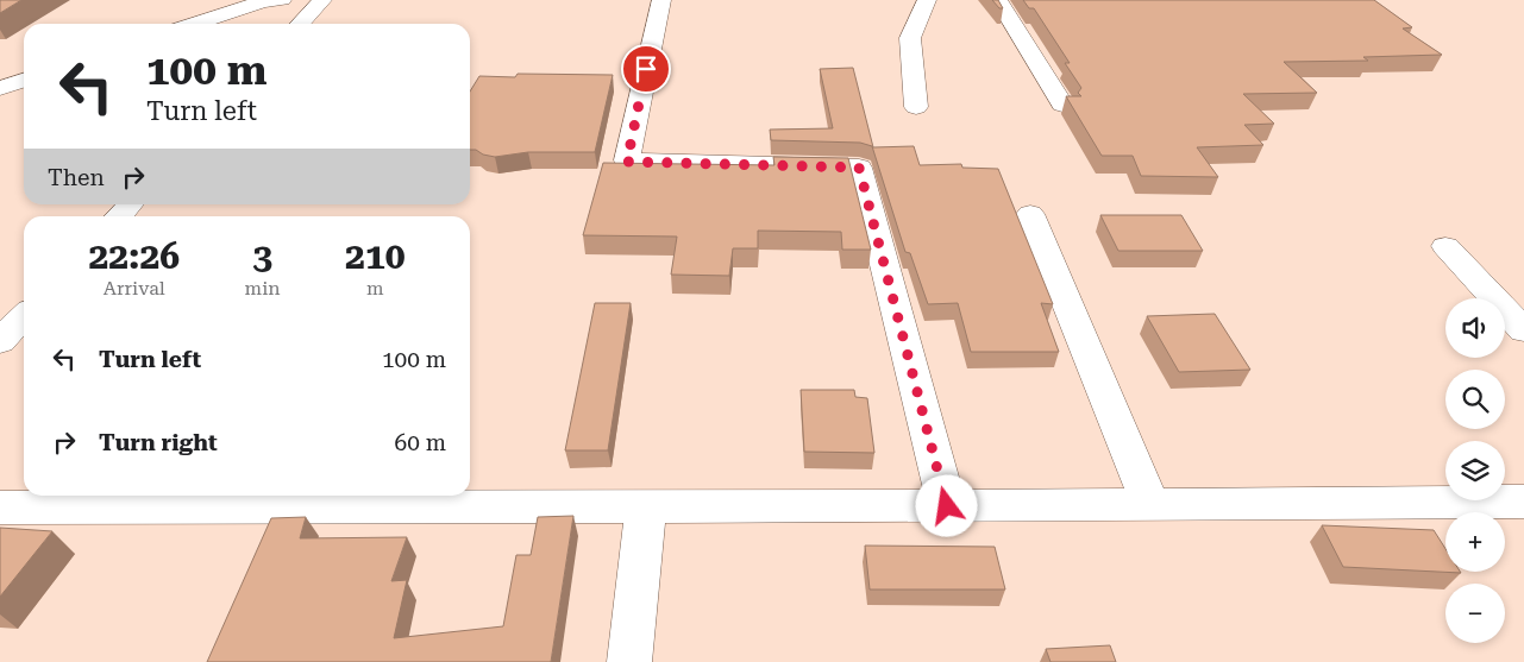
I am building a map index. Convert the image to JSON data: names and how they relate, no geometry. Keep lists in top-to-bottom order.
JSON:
{
  "page": {
    "turn": ["100 m", "Turn left"],
    "then": "Then",
    "eta": [
      "22:26",
      "Arrival",
      "3",
      "min",
      "210",
      "m"
    ],
    "map_buttons": ["+", "−"],
    "list": [
      {
        "name": "Turn left",
        "value": "100 m"
      },
      {
        "name": "Turn right",
        "value": "60 m"
      }
    ]
  }
}
